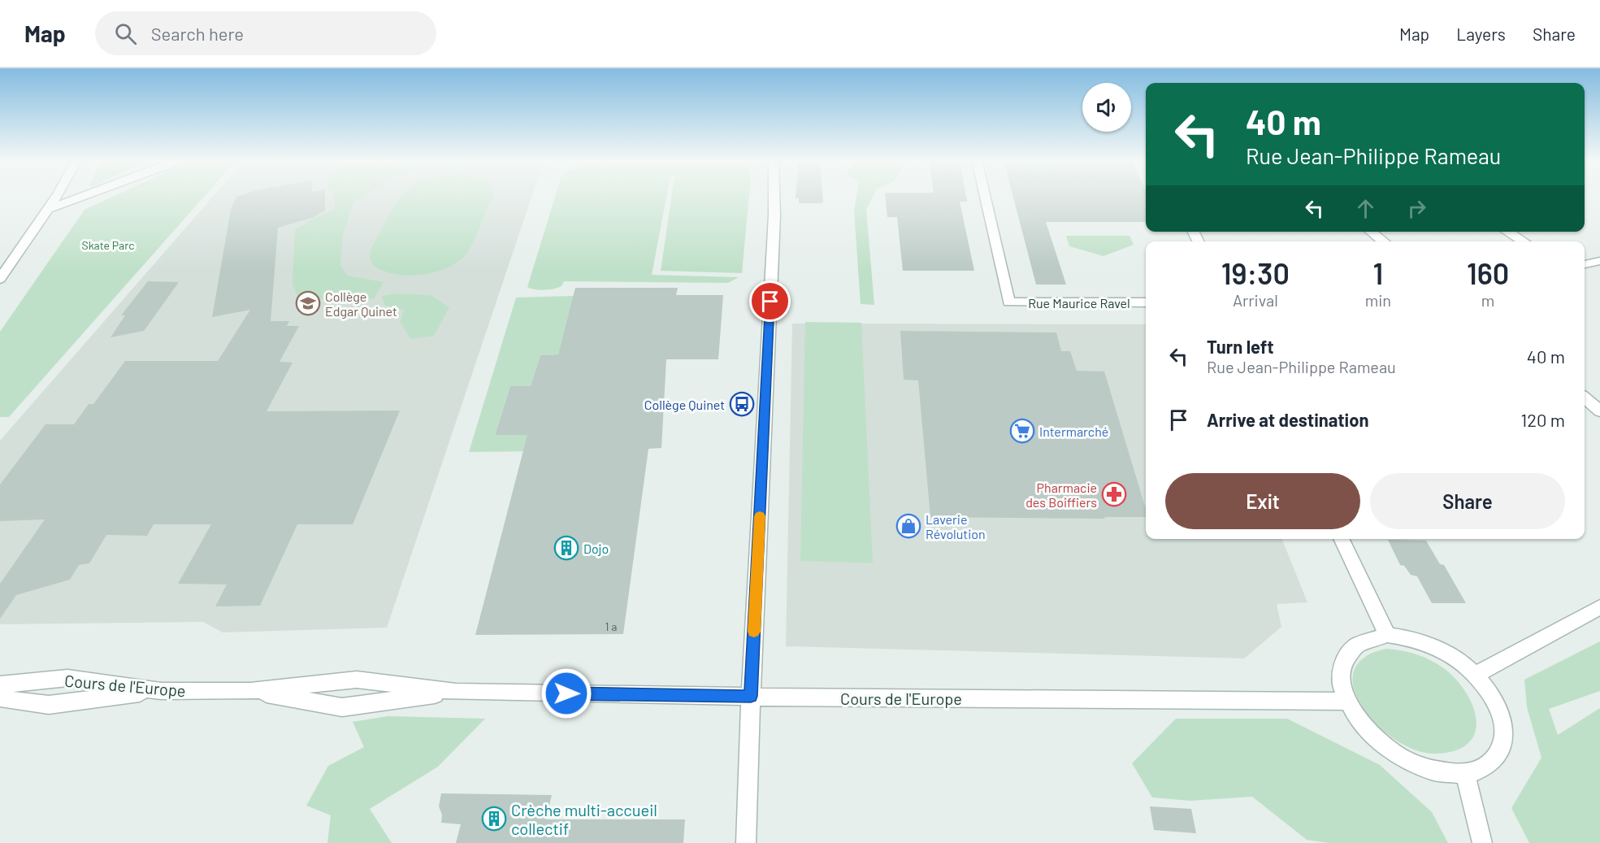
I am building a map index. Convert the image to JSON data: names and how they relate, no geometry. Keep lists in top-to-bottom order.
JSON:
{
  "streets": {
    "street": ["Rue Maurice Ravel", "Cours de l'Europe"]
  },
  "parks": ["Skate Parc"],
  "places": {
    "school or university": ["Collège Edgar Quinet"],
    "bus stop": ["Collège Quinet"],
    "supermarket": ["Intermarché"],
    "pharmacy": ["Pharmacie des Boiffiers"],
    "shop": ["Laverie Révolution"],
    "building": ["Dojo", "Crèche multi-accueil collectif"]
  },
  "house_numbers": ["1 a"],
  "page": {
    "header": "Map",
    "search": "Search here",
    "nav": ["Map", "Layers", "Share"],
    "turn": ["40 m", "Rue Jean-Philippe Rameau"],
    "eta": [
      "19:30",
      "Arrival",
      "1",
      "min",
      "160",
      "m"
    ],
    "list": [
      {
        "name": "Turn left",
        "note": "Rue Jean-Philippe Rameau",
        "value": "40 m"
      },
      {
        "name": "Arrive at destination",
        "value": "120 m"
      }
    ],
    "buttons": ["Exit", "Share"]
  }
}
